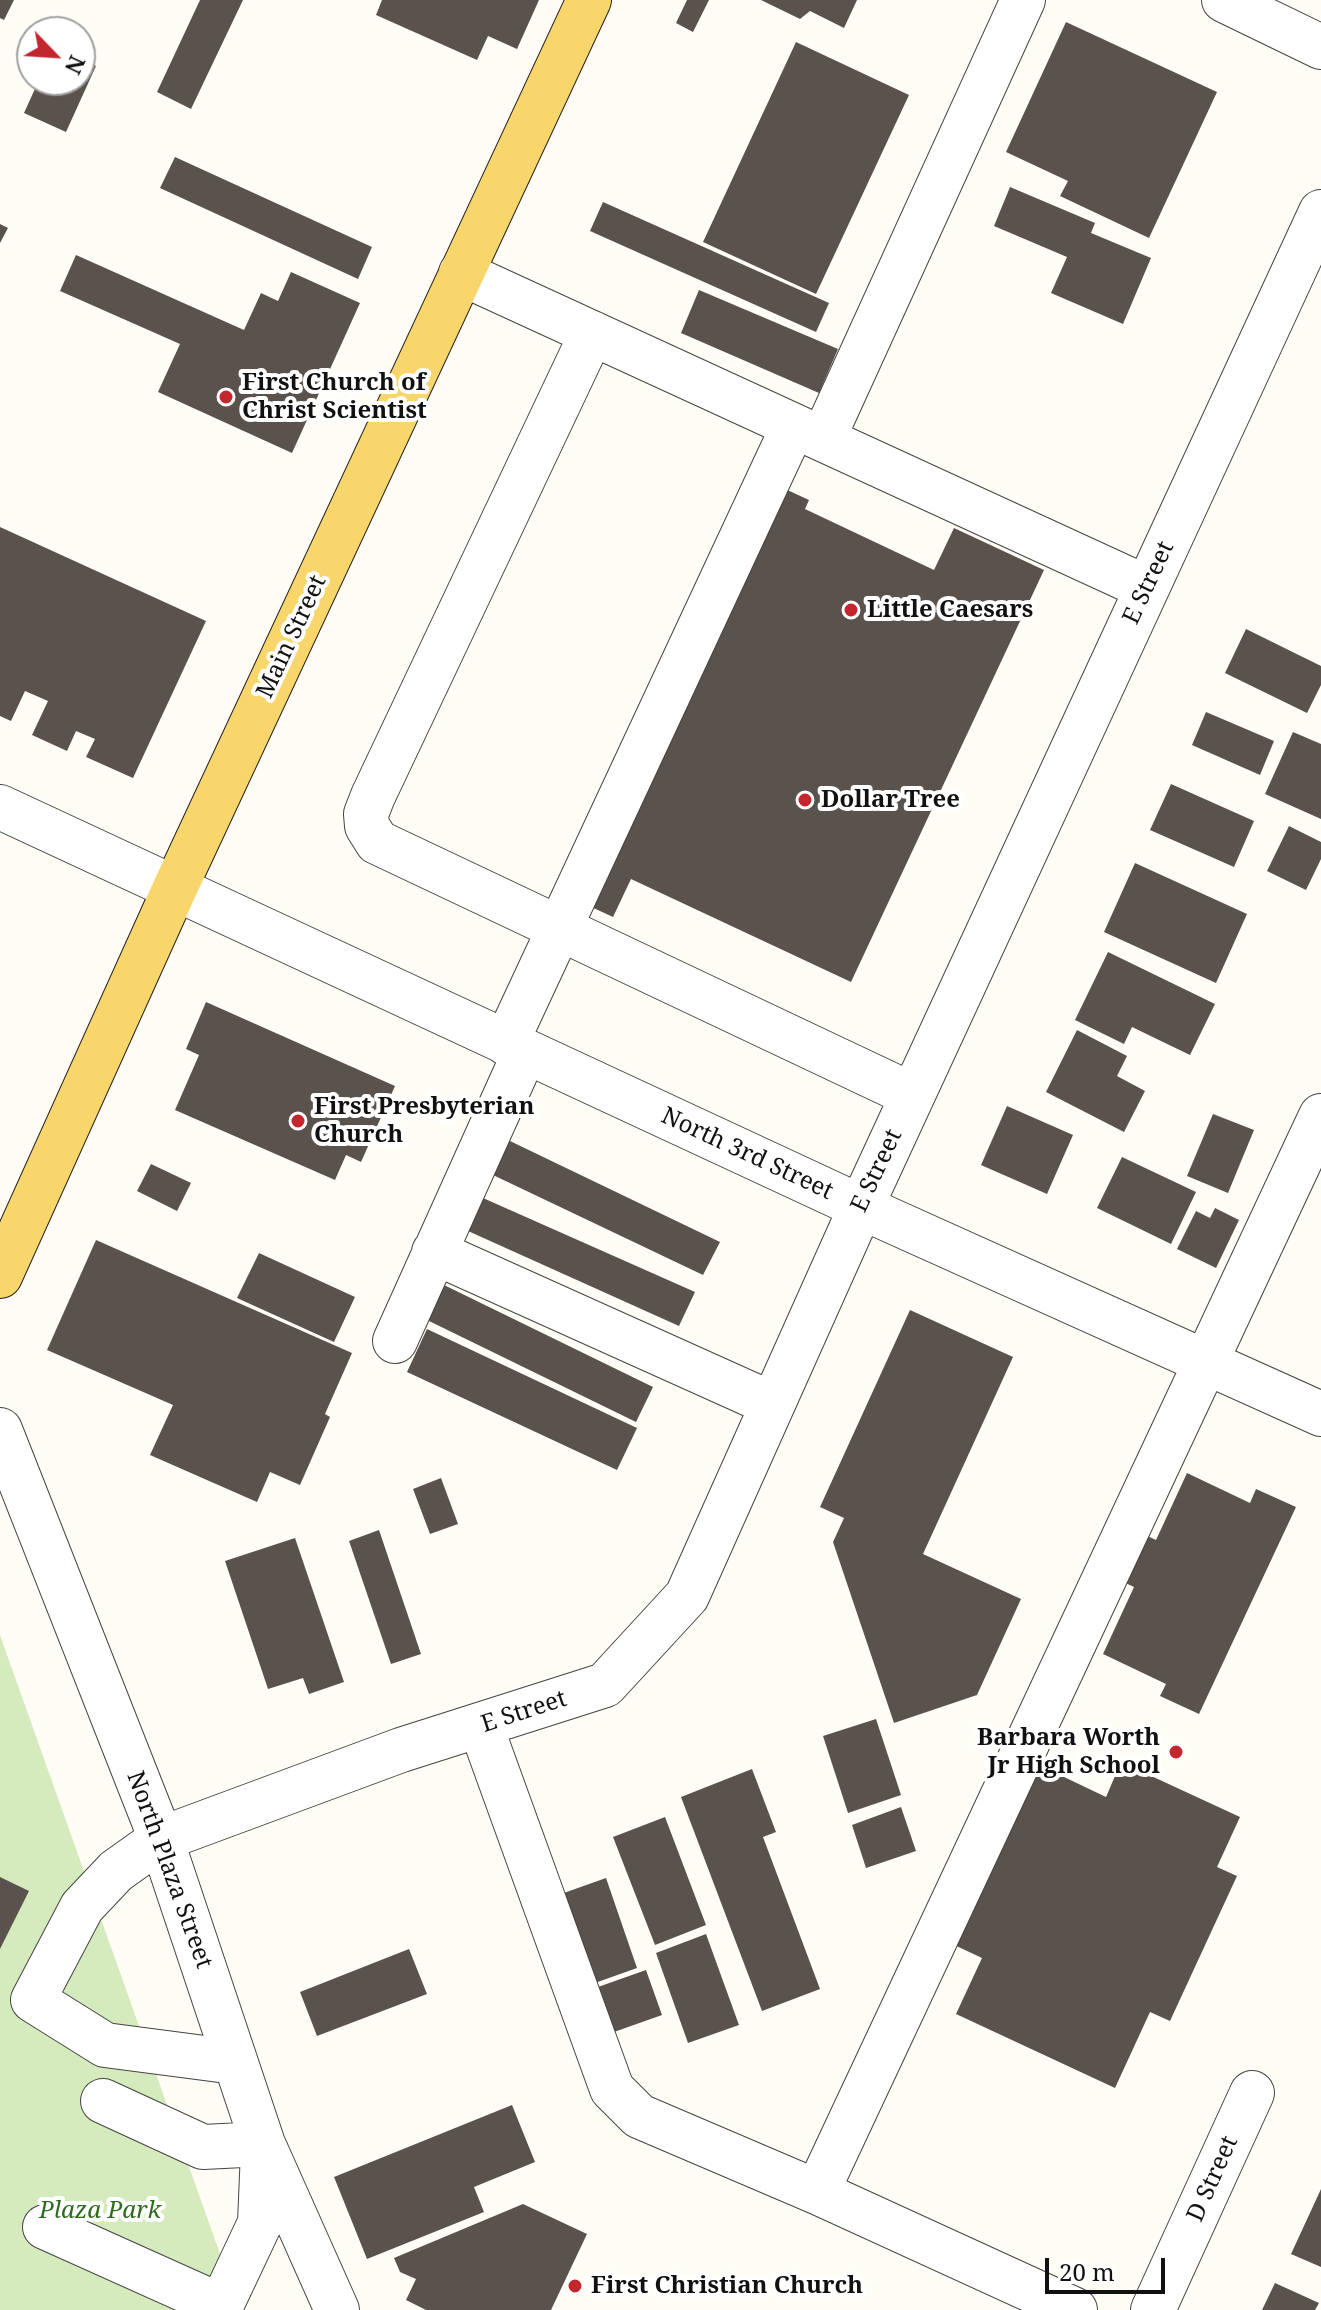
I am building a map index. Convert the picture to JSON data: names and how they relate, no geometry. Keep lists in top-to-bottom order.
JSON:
{
  "streets": {
    "main road": ["Main Street"],
    "street": [
      "E Street",
      "North 3rd Street",
      "North Plaza Street",
      "D Street"
    ]
  },
  "crossings": [
    ["E Street", "North 3rd Street"],
    ["E Street", "North Plaza Street"],
    ["Main Street", "North 3rd Street"]
  ],
  "parks": ["Plaza Park"],
  "places": [
    "First Church of Christ Scientist",
    "Little Caesars",
    "Dollar Tree",
    "First Presbyterian Church",
    "Barbara Worth Jr High School",
    "First Christian Church"
  ],
  "scale_bar": "20 m",
  "north": "bottom right"
}
